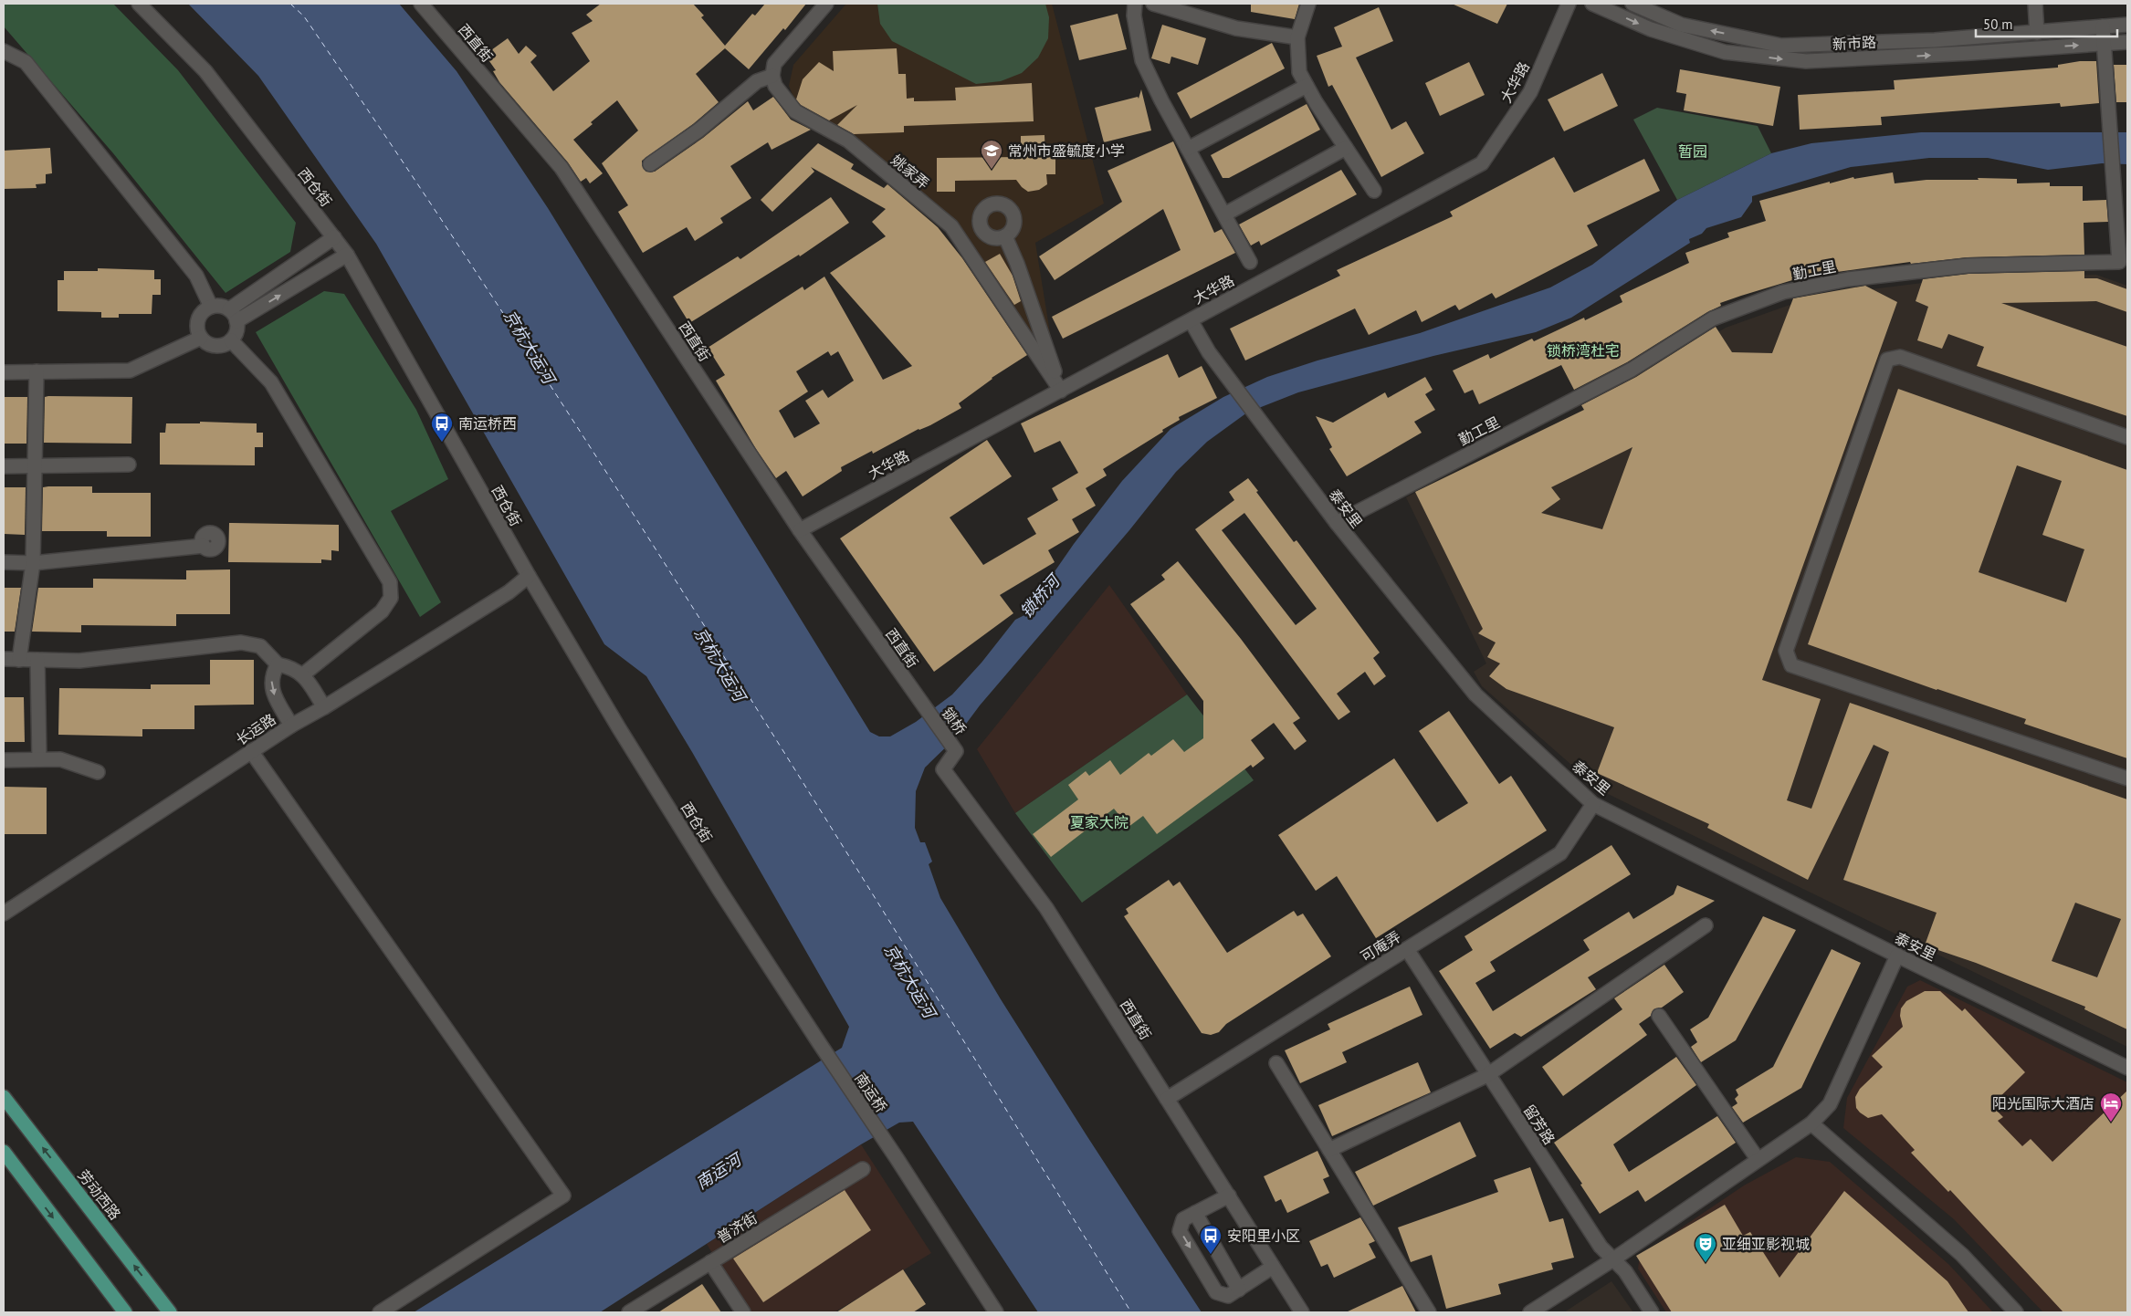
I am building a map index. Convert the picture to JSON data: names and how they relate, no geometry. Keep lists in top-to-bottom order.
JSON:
{
  "streets": {
    "main road": ["劳动西路"],
    "street": [
      "西直街",
      "新市路",
      "大华路",
      "姚家弄",
      "西仓街",
      "勤工里",
      "泰安里",
      "锁桥",
      "长运路",
      "可庵弄",
      "南运桥",
      "留芳路",
      "普济街"
    ]
  },
  "crossings": [
    ["西直街", "大华路"],
    ["西直街", "锁桥"],
    ["西直街", "可庵弄"],
    ["新市路", "勤工里"],
    ["大华路", "姚家弄"],
    ["大华路", "泰安里"],
    ["西仓街", "长运路"],
    ["西仓街", "南运桥"],
    ["勤工里", "泰安里"],
    ["泰安里", "可庵弄"],
    ["可庵弄", "留芳路"]
  ],
  "water": ["京杭大运河", "锁桥河", "南运河"],
  "parks": ["暂园", "锁桥湾杜宅", "夏家大院"],
  "places": {
    "school or university": ["常州市盛毓度小学"],
    "bus stop": ["南运桥西", "安阳里小区"],
    "hotel": ["阳光国际大酒店"],
    "theatre": ["亚细亚影视城"]
  },
  "scale_bar": "50 m"
}
